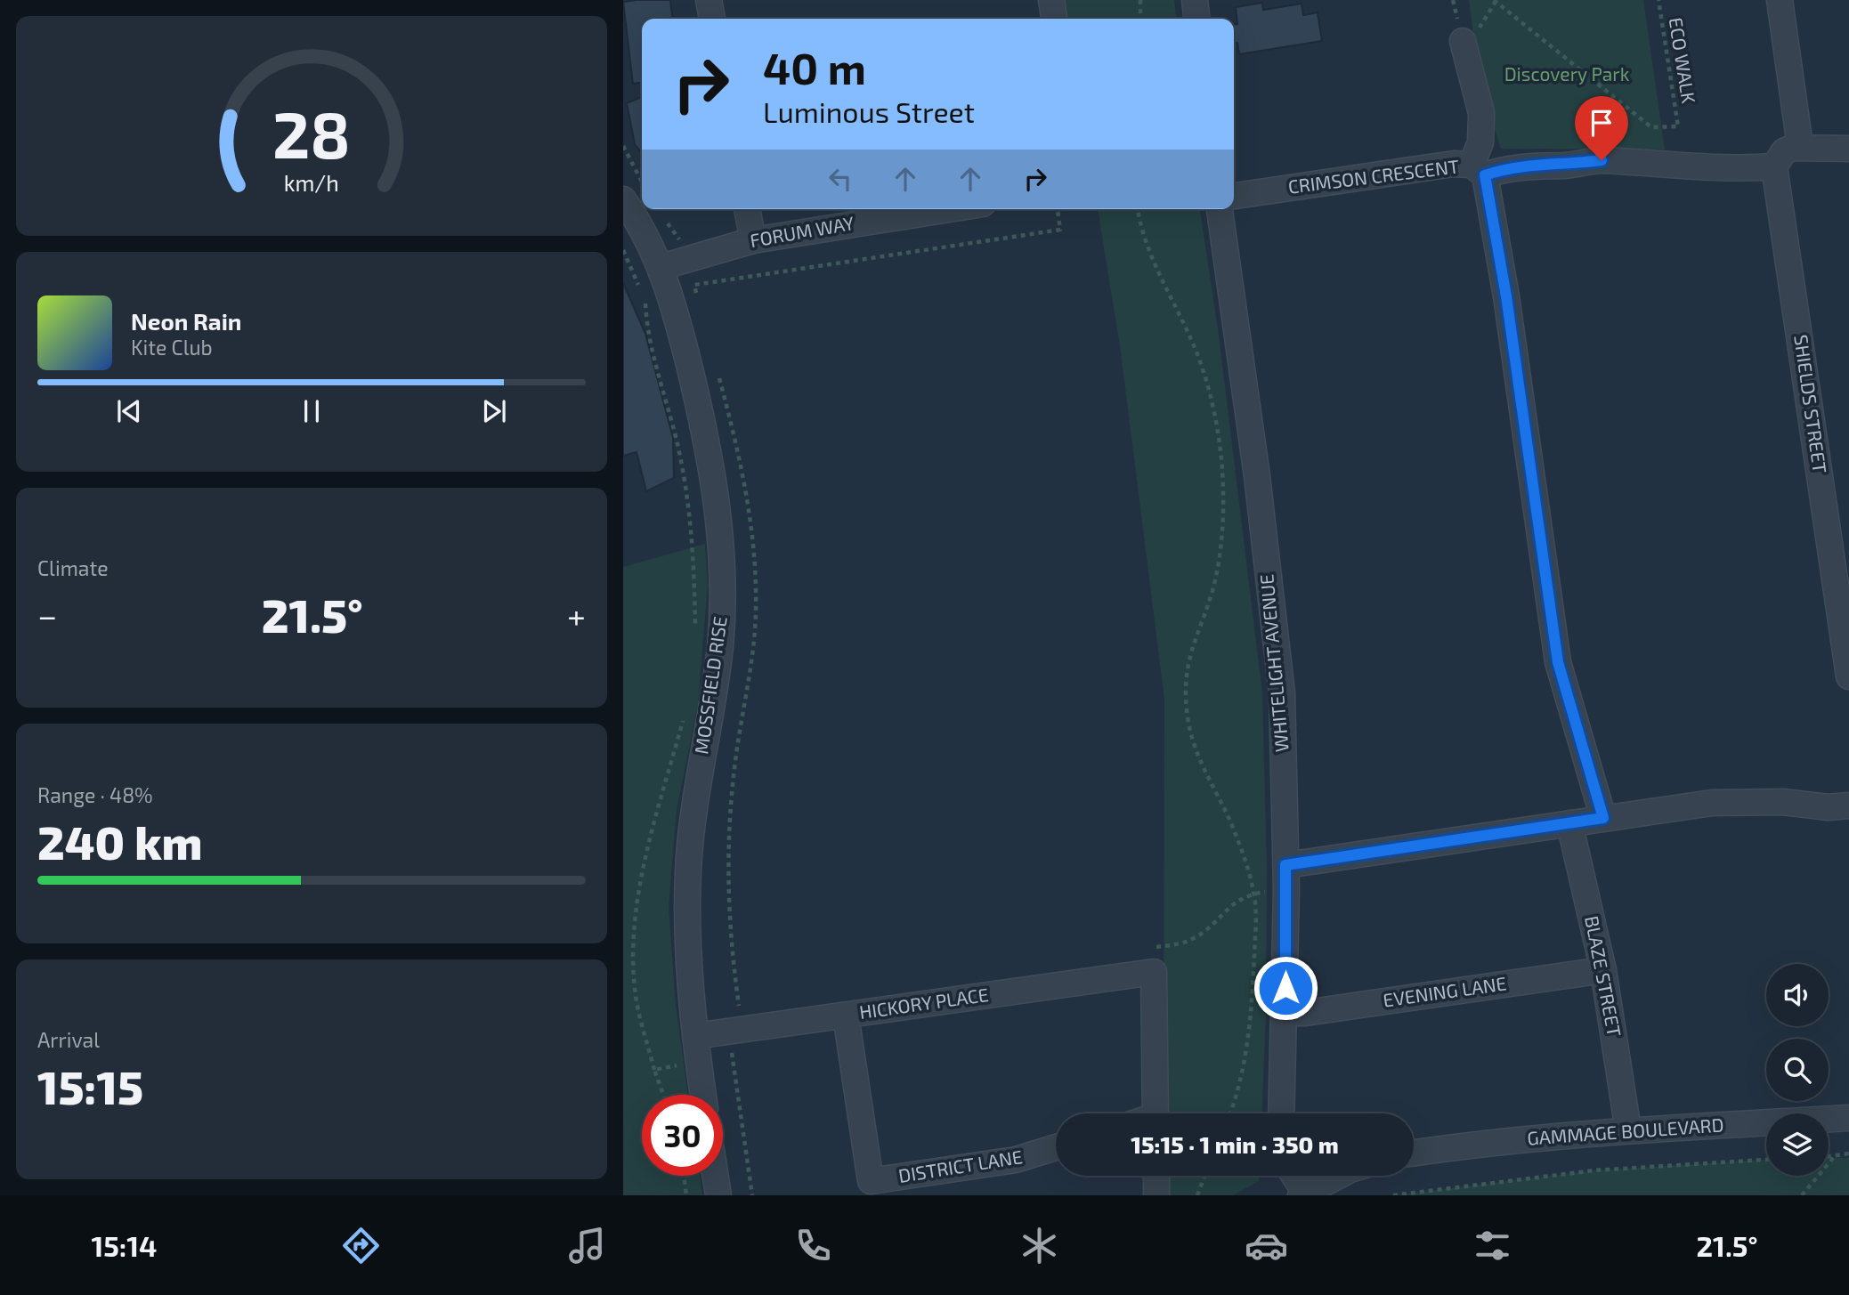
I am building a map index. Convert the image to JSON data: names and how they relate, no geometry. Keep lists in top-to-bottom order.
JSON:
{
  "streets": {
    "street": [
      "CRIMSON CRESCENT",
      "FORUM WAY",
      "SHIELDS STREET",
      "WHITELIGHT AVENUE",
      "MOSSFIELD RISE",
      "BLAZE STREET",
      "EVENING LANE",
      "HICKORY PLACE",
      "GAMMAGE BOULEVARD",
      "DISTRICT LANE"
    ],
    "path": ["ECO WALK"]
  },
  "crossings": [
    ["CRIMSON CRESCENT", "SHIELDS STREET"],
    ["FORUM WAY", "MOSSFIELD RISE"],
    ["WHITELIGHT AVENUE", "EVENING LANE"],
    ["MOSSFIELD RISE", "HICKORY PLACE"],
    ["BLAZE STREET", "EVENING LANE"],
    ["BLAZE STREET", "GAMMAGE BOULEVARD"],
    ["HICKORY PLACE", "DISTRICT LANE"]
  ],
  "parks": ["Discovery Park"],
  "page": {
    "turn": ["40 m", "Luminous Street"],
    "song": ["Neon Rain", "Kite Club"],
    "tile": [
      "Climate",
      ["Range · 48%", "240 km"],
      ["Arrival", "15:15"]
    ],
    "heat": ["−", "21.5°", "+"],
    "limit": "30",
    "trip": "15:15 · 1 min · 350 m",
    "tabs": ["15:14", "21.5°"],
    "gauge": ["28", "km/h"]
  }
}
